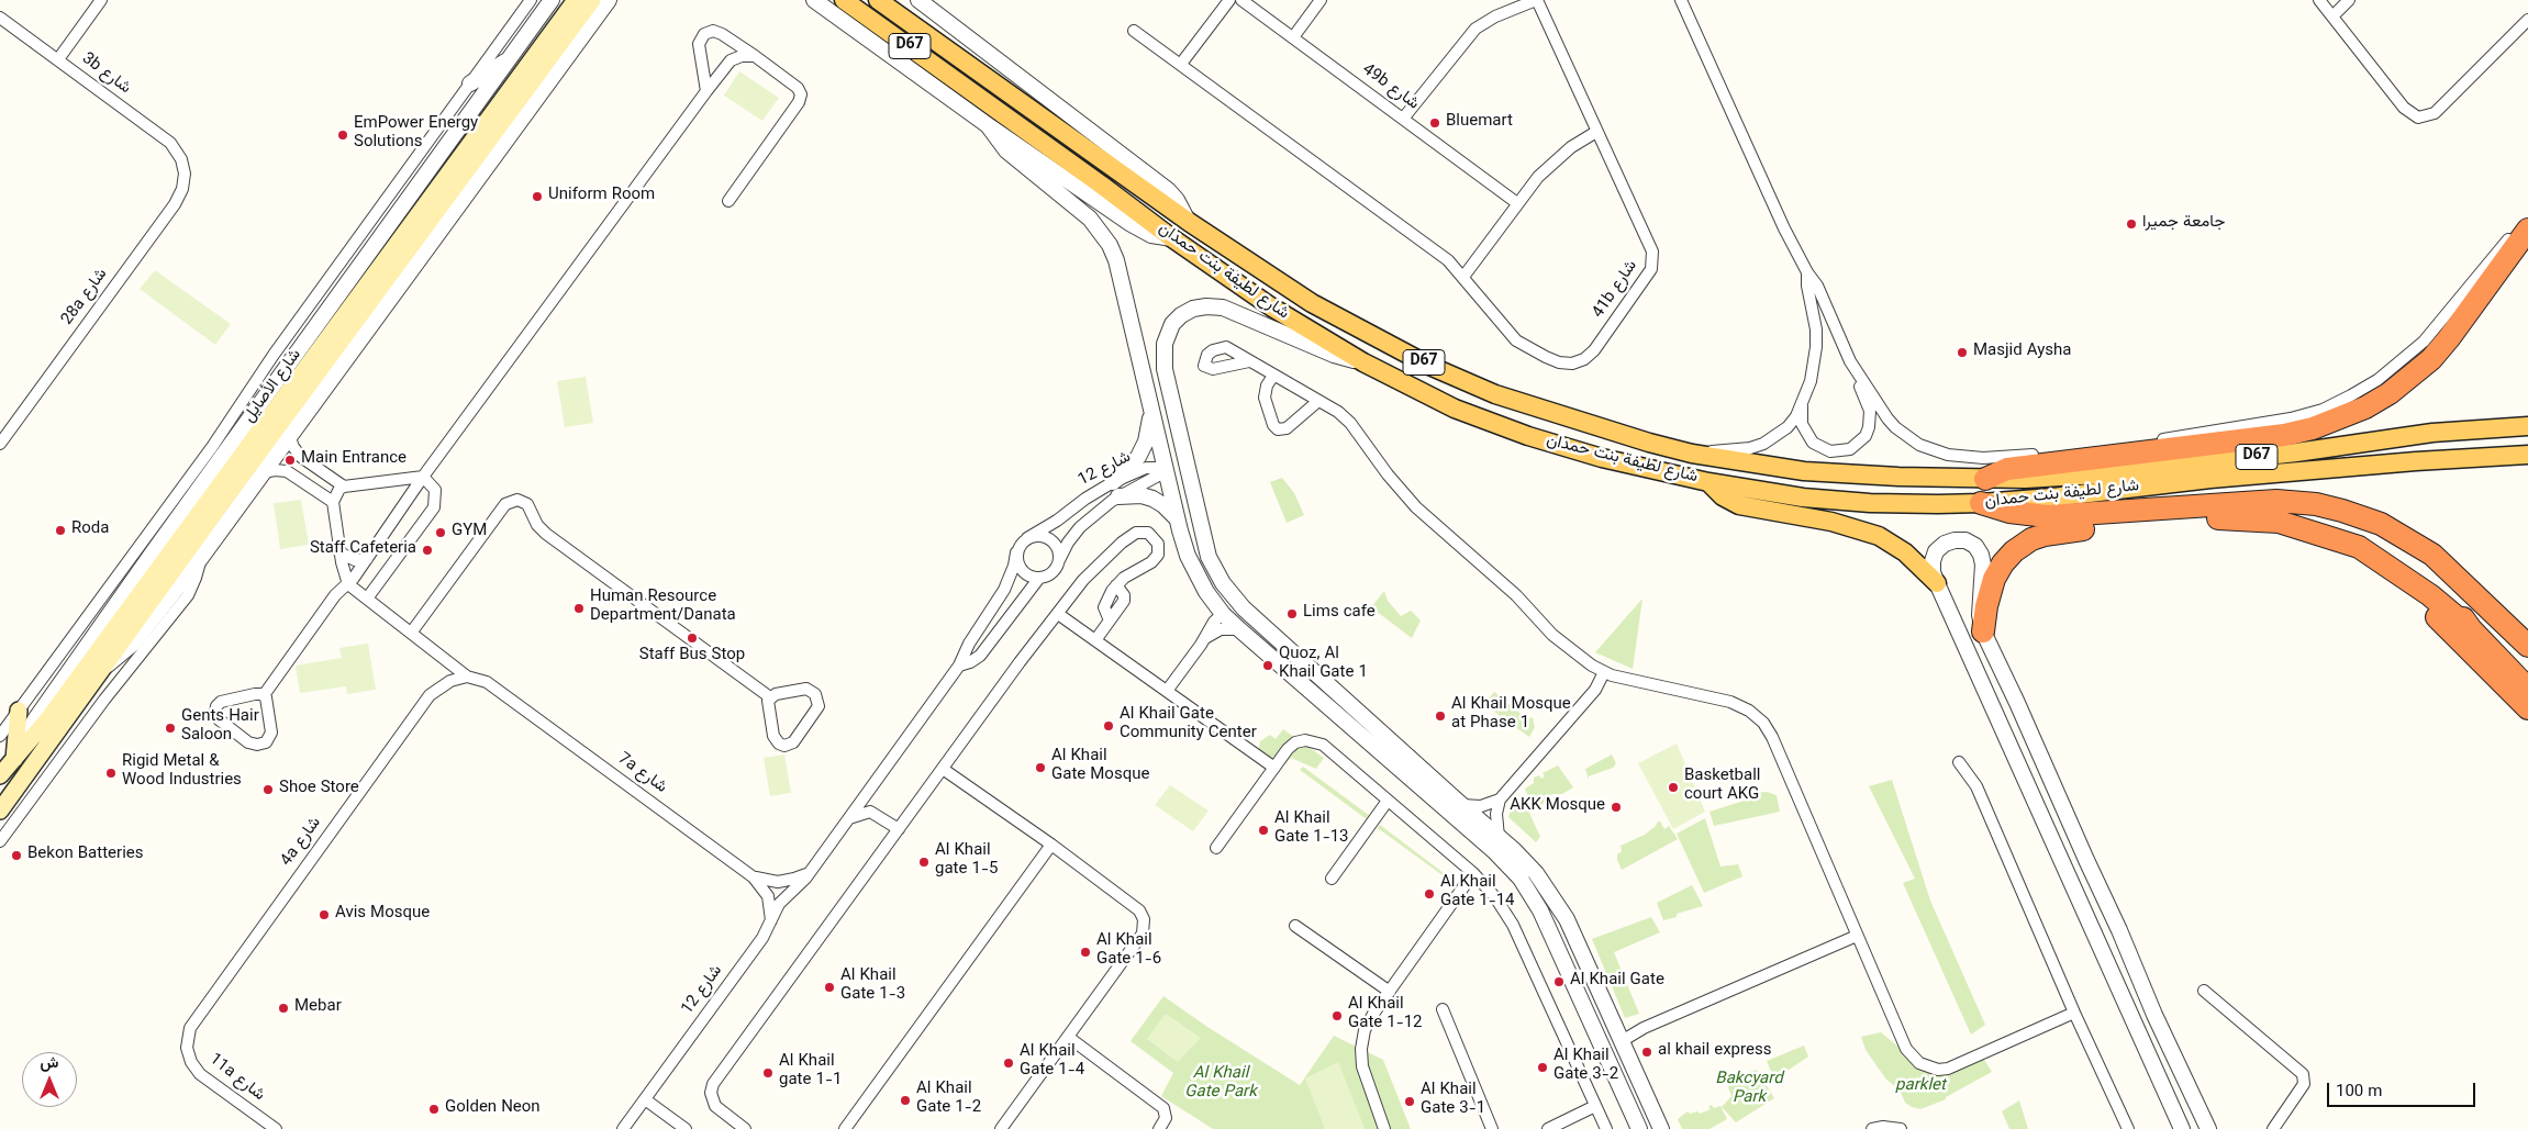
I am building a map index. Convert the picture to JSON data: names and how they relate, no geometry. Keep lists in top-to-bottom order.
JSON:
{
  "streets": {
    "main road": ["D67", "شارع لطيفة بنت حمدان", "شارع الأصايل"],
    "street": [
      "3b شارع",
      "49b شارع",
      "41b شارع",
      "28a شارع",
      "شارع 12",
      "7a شارع",
      "4a شارع",
      "11a شارع"
    ]
  },
  "crossings": [
    ["3b شارع", "28a شارع"],
    ["شارع 12", "7a شارع"],
    ["7a شارع", "4a شارع"],
    ["4a شارع", "11a شارع"]
  ],
  "parks": ["Al Khail Gate Park", "Bakcyard Park", "parklet"],
  "places": [
    "Bluemart",
    "EmPower Energy Solutions",
    "Uniform Room",
    "جامعة جميرا",
    "Masjid Aysha",
    "Main Entrance",
    "Roda",
    "GYM",
    "Staff Cafeteria",
    "Human Resource Department/Danata",
    "Lims cafe",
    "Staff Bus Stop",
    "Quoz, Al Khail Gate 1",
    "Al Khail Mosque at Phase 1",
    "Al Khail Gate Community Center",
    "Gents Hair Saloon",
    "Al Khail Gate Mosque",
    "Rigid Metal & Wood Industries",
    "Basketball court AKG",
    "Shoe Store",
    "AKK Mosque",
    "Al Khail Gate 1-13",
    "Bekon Batteries",
    "Al Khail gate 1-5",
    "Al Khail Gate 1-14",
    "Avis Mosque",
    "Al Khail Gate 1-6",
    "Al Khail Gate",
    "Al Khail Gate 1-3",
    "Mebar",
    "Al Khail Gate 1-12",
    "al khail express",
    "Al Khail Gate 1-4",
    "Al Khail Gate 3-2",
    "Al Khail gate 1-1",
    "Al Khail Gate 1-2",
    "Al Khail Gate 3-1",
    "Golden Neon"
  ],
  "scale_bar": "100 m",
  "north": "top"
}
